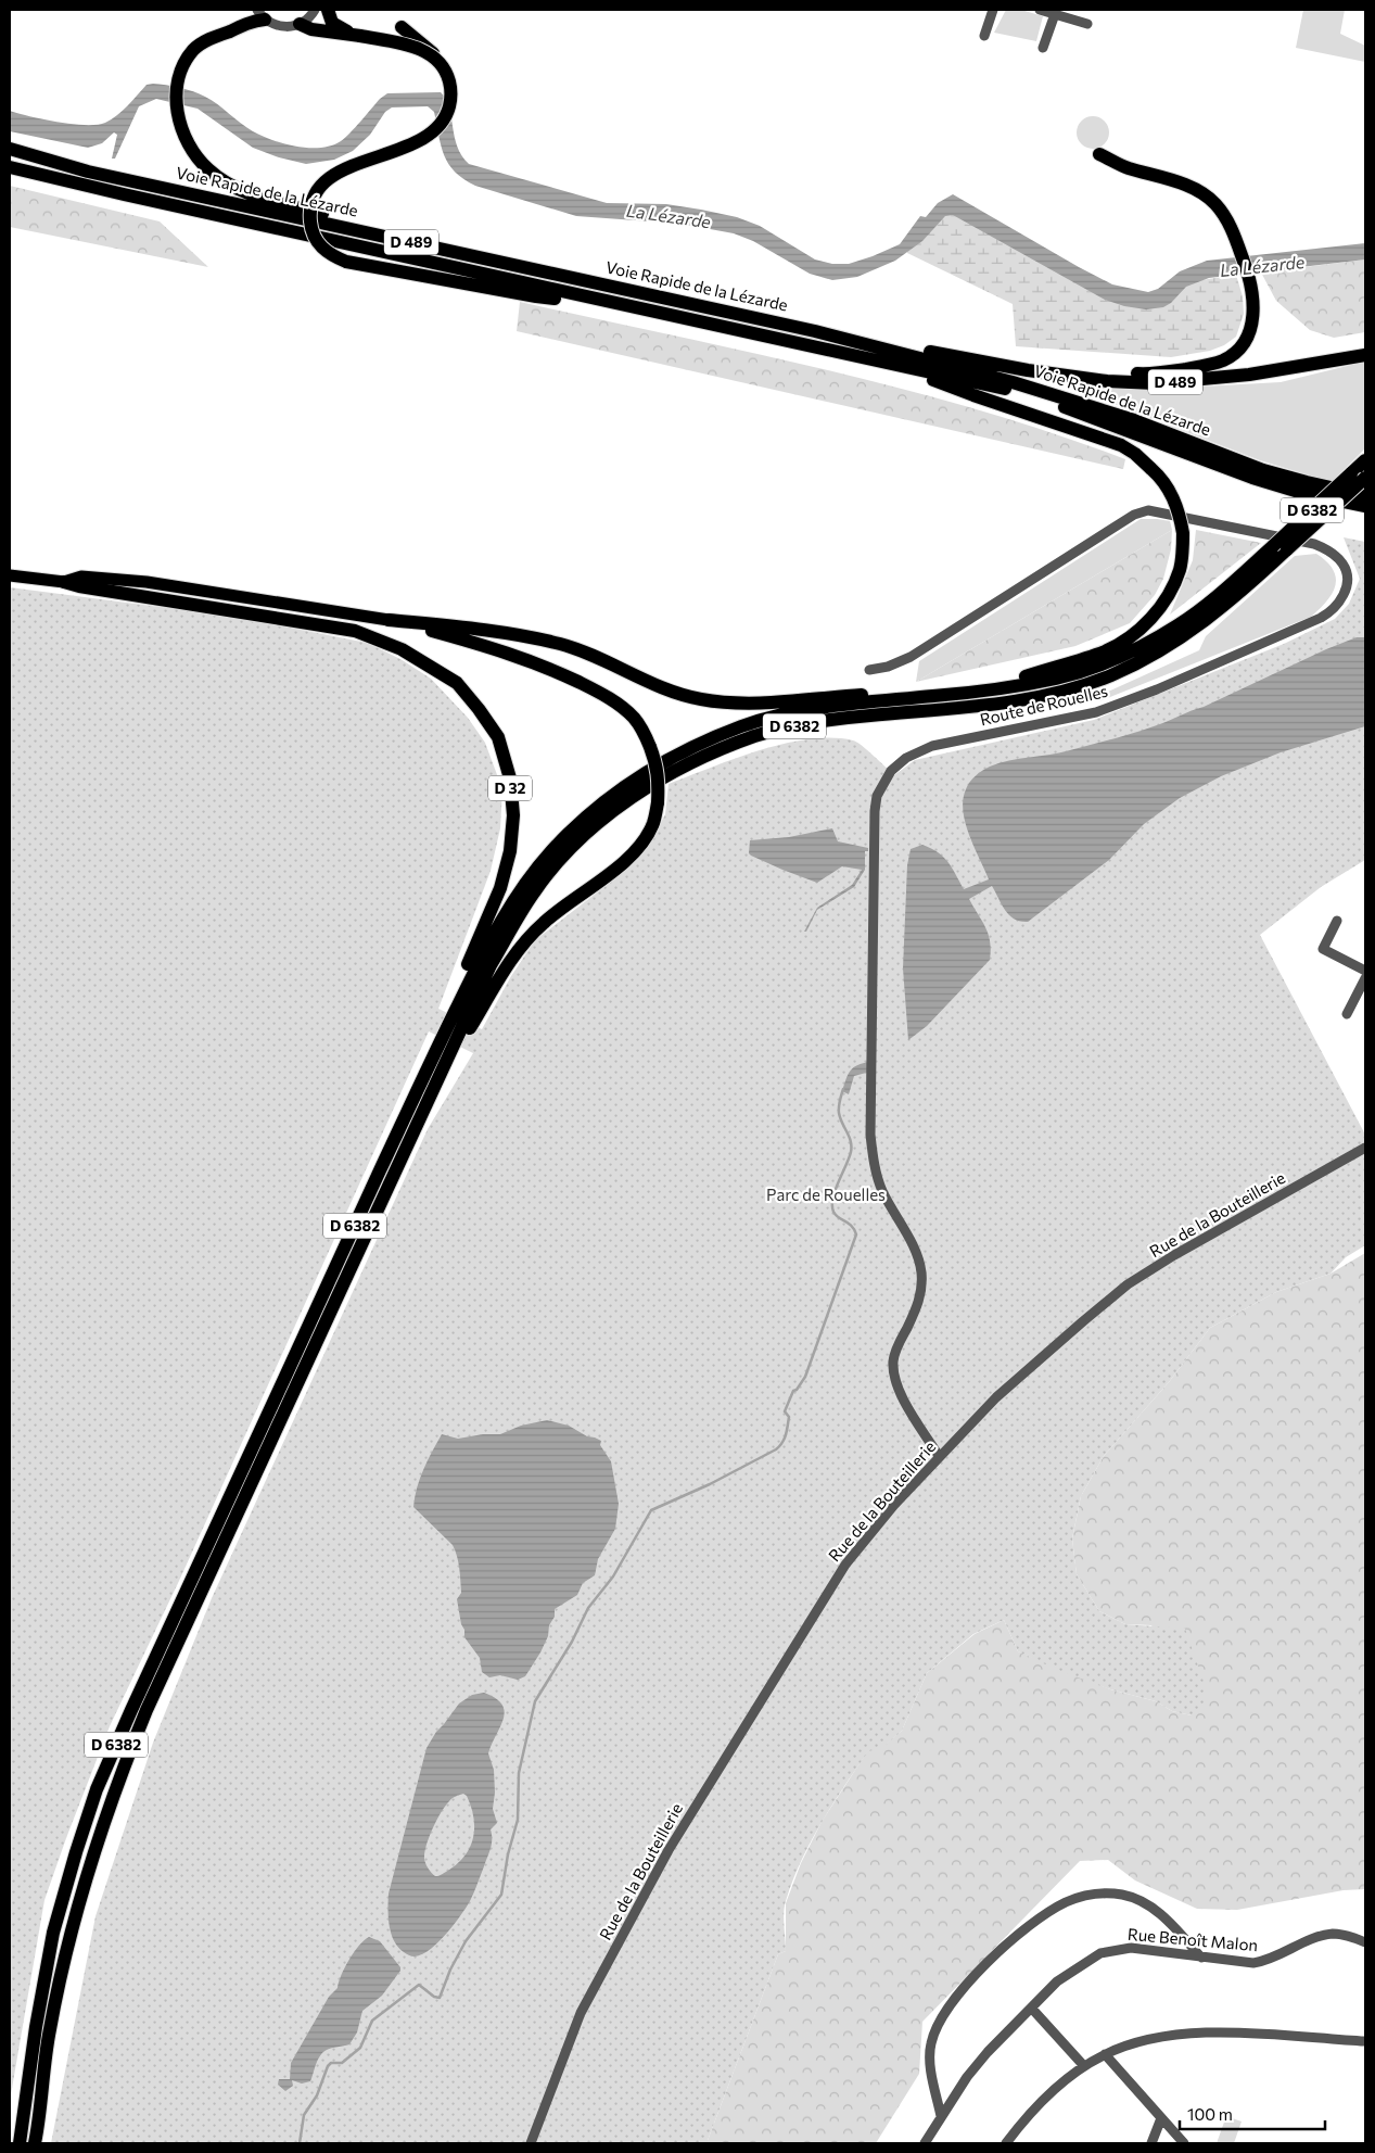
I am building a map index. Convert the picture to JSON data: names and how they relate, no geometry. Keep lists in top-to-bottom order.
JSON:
{
  "streets": {
    "highway": [
      "Voie Rapide de la Lézarde",
      "D 489",
      "D 6382",
      "D 32"
    ],
    "street": ["Route de Rouelles", "Rue de la Bouteillerie", "Rue Benoît Malon"]
  },
  "crossings": [
    ["Voie Rapide de la Lézarde", "D 489"],
    ["D 6382", "D 32"],
    ["Route de Rouelles", "Rue de la Bouteillerie"]
  ],
  "water": ["La Lézarde"],
  "parks": ["Parc de Rouelles"],
  "scale_bar": "100 m"
}
